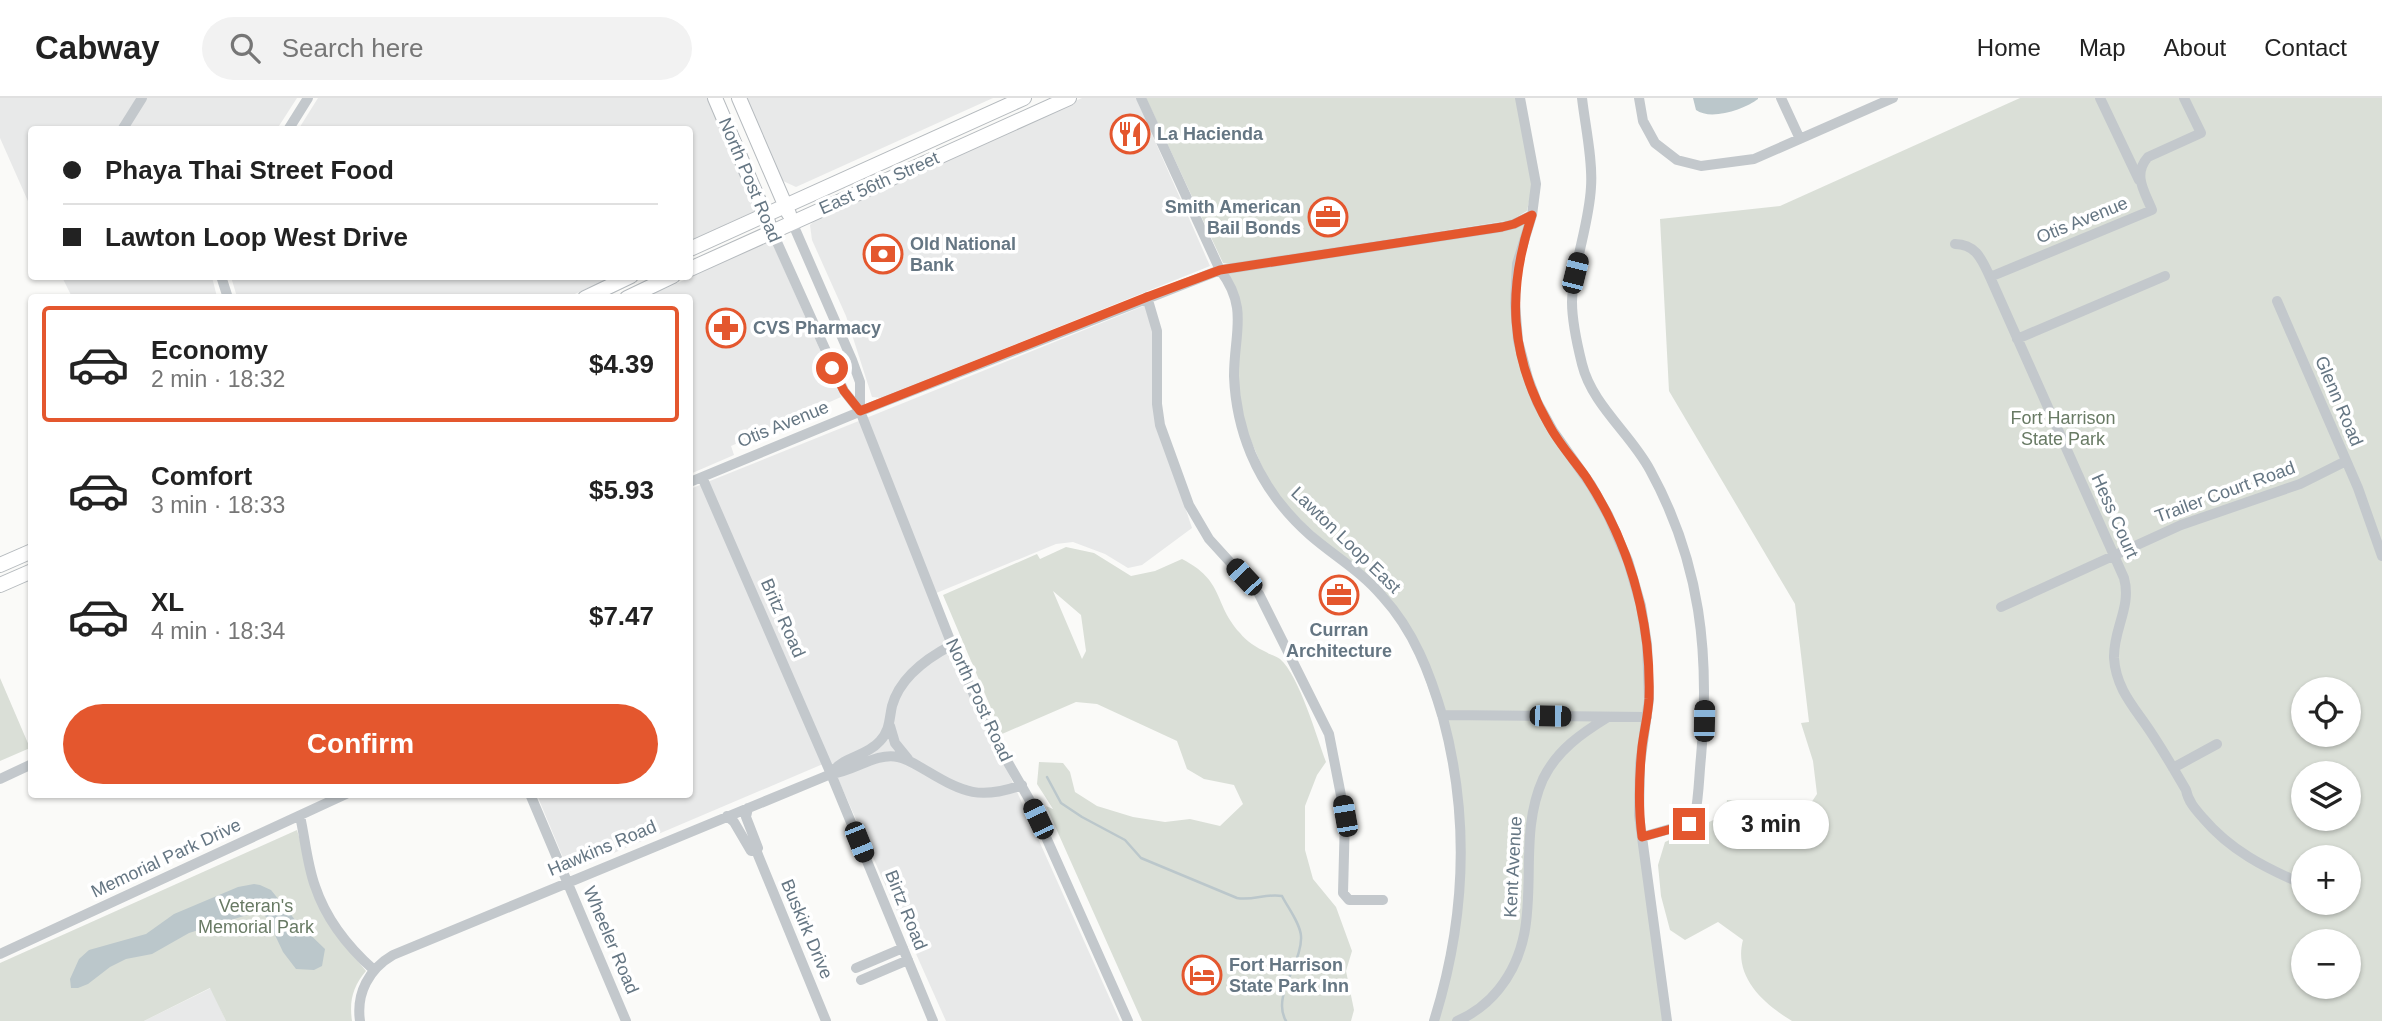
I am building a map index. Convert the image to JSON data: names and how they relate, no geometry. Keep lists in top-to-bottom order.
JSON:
{
  "streets": {
    "main road": ["North Post Road", "East 56th Street"],
    "street": [
      "Otis Avenue",
      "Glenn Road",
      "Trailer Court Road",
      "Hess Court",
      "Lawton Loop East",
      "Britz Road",
      "Hawkins Road",
      "Memorial Park Drive",
      "Kent Avenue",
      "Birtz Road",
      "Buskirk Drive",
      "Wheeler Road"
    ]
  },
  "crossings": [
    ["North Post Road", "East 56th Street"],
    ["North Post Road", "Otis Avenue"],
    ["North Post Road", "Hawkins Road"],
    ["Otis Avenue", "Hess Court"],
    ["Otis Avenue", "Lawton Loop East"],
    ["Otis Avenue", "Britz Road"],
    ["Glenn Road", "Trailer Court Road"],
    ["Trailer Court Road", "Hess Court"],
    ["Britz Road", "Hawkins Road"],
    ["Britz Road", "Birtz Road"],
    ["Hawkins Road", "Birtz Road"],
    ["Hawkins Road", "Buskirk Drive"],
    ["Hawkins Road", "Wheeler Road"]
  ],
  "parks": ["Fort Harrison State Park", "Veteran's Memorial Park"],
  "places": {
    "restaurant": ["La Hacienda"],
    "office": ["Smith American Bail Bonds", "Curran Architecture"],
    "bank": ["Old National Bank"],
    "pharmacy": ["CVS Pharmacy"],
    "hotel": ["Fort Harrison State Park Inn"]
  },
  "page": {
    "header": "Cabway",
    "search": "Search here",
    "nav": [
      "Home",
      "Map",
      "About",
      "Contact"
    ],
    "banner": ["Phaya Thai Street Food", "Lawton Loop West Drive"],
    "list": [
      {
        "name": "Economy",
        "note": "2 min · 18:32",
        "value": "$4.39"
      },
      {
        "name": "Comfort",
        "note": "3 min · 18:33",
        "value": "$5.93"
      },
      {
        "name": "XL",
        "note": "4 min · 18:34",
        "value": "$7.47"
      }
    ],
    "map_buttons": ["+", "−"],
    "buttons": "Confirm",
    "bubble": "3 min"
  }
}
